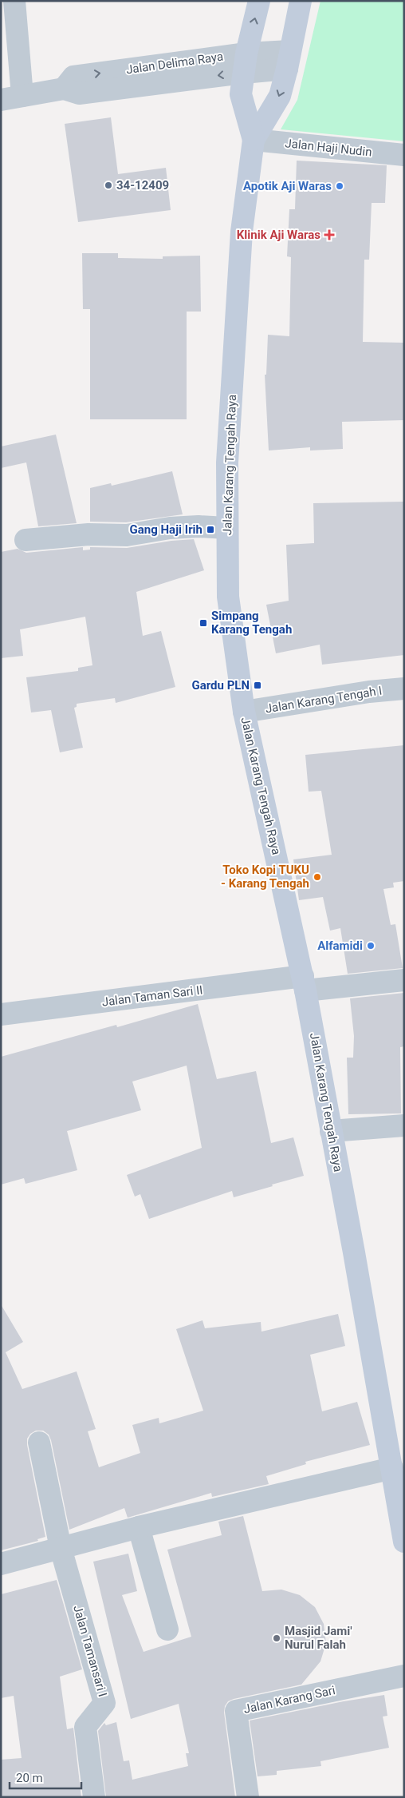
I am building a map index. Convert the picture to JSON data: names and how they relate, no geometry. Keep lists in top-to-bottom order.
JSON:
{
  "streets": {
    "main road": ["Jalan Karang Tengah Raya"],
    "street": [
      "Jalan Delima Raya",
      "Jalan Haji Nudin",
      "Jalan Karang Tengah I",
      "Jalan Taman Sari II",
      "Jalan Tamansari I",
      "Jalan Karang Sari"
    ]
  },
  "crossings": [
    ["Jalan Delima Raya", "Jalan Karang Tengah Raya"],
    ["Jalan Haji Nudin", "Jalan Karang Tengah Raya"],
    ["Jalan Karang Tengah Raya", "Jalan Karang Tengah I"],
    ["Jalan Karang Tengah Raya", "Jalan Taman Sari II"]
  ],
  "places": {
    "other": [
      "34-12409",
      "Apotik Aji Waras",
      "Toko Kopi TUKU - Karang Tengah",
      "Alfamidi",
      "Masjid Jami' Nurul Falah"
    ],
    "health": ["Klinik Aji Waras"],
    "transit": ["Gang Haji Irih", "Simpang Karang Tengah", "Gardu PLN"]
  },
  "scale_bar": "20 m"
}
